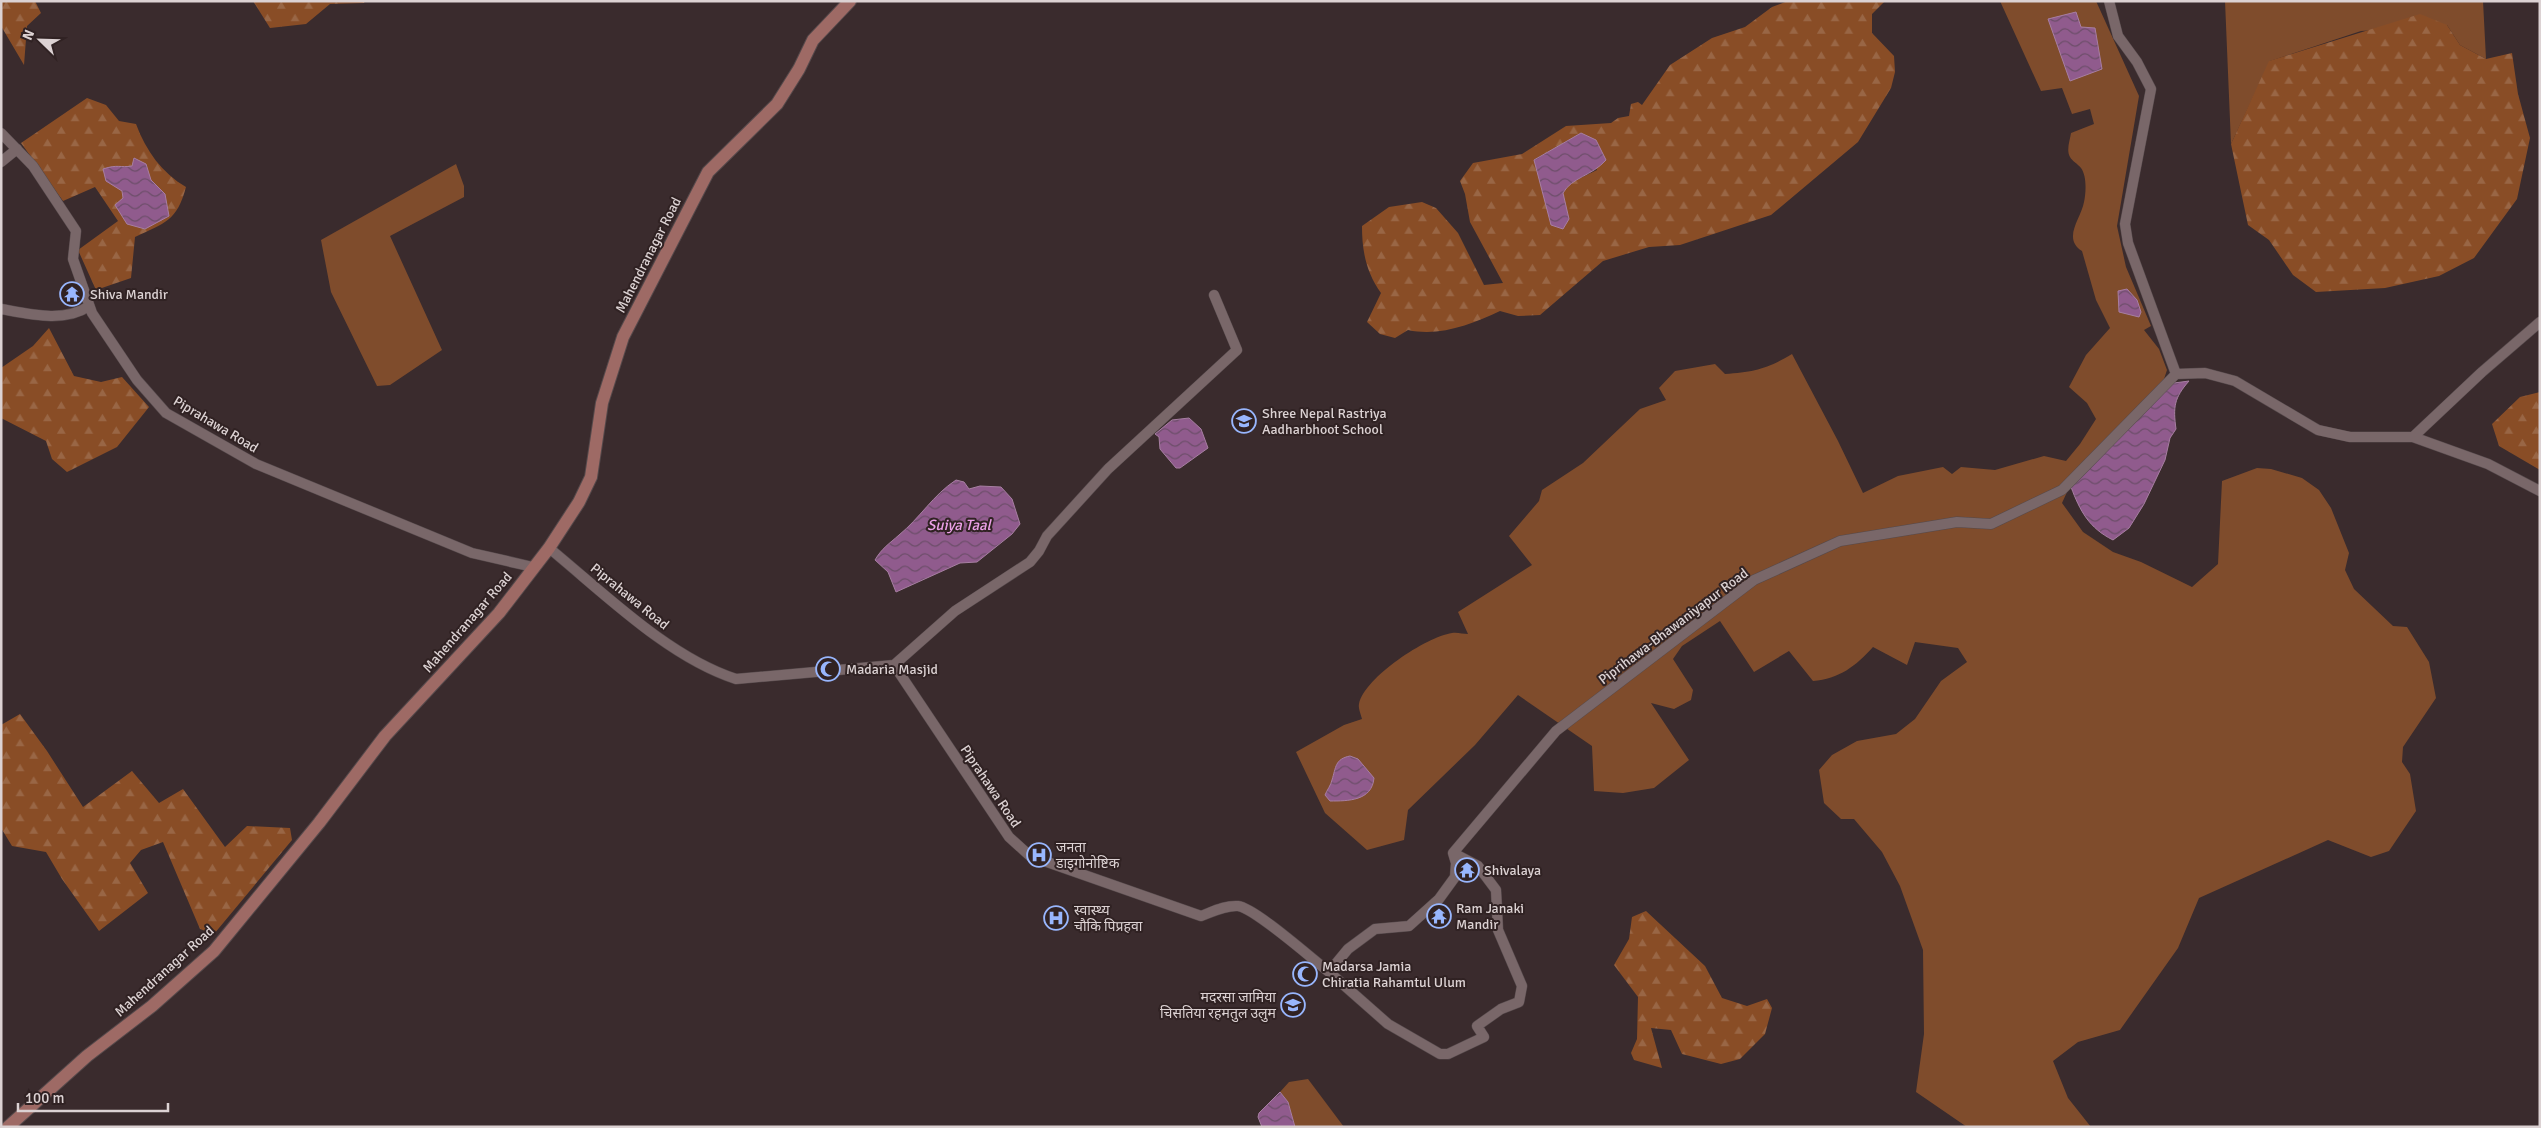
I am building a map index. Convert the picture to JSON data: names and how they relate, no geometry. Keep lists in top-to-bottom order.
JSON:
{
  "streets": {
    "street": ["Mahendranagar Road", "Piprahawa Road", "Piprihawa-Bhawaniyapur Road"]
  },
  "crossings": [
    ["Mahendranagar Road", "Piprahawa Road"]
  ],
  "water": ["Suiya Taal"],
  "places": {
    "temple": ["Shiva Mandir", "Shivalaya", "Ram Janaki Mandir"],
    "school or university": ["Shree Nepal Rastriya Aadharbhoot School", "मदरसा जामिया चिसतिया रहमतुल उलुम"],
    "mosque": ["Madaria Masjid", "Madarsa Jamia Chiratia Rahamtul Ulum"],
    "hospital": ["जनता डाइगोनोष्टिक", "स्वास्थ्य चाैकि पिप्रहवा"]
  },
  "scale_bar": "100 m",
  "north": "top left"
}
